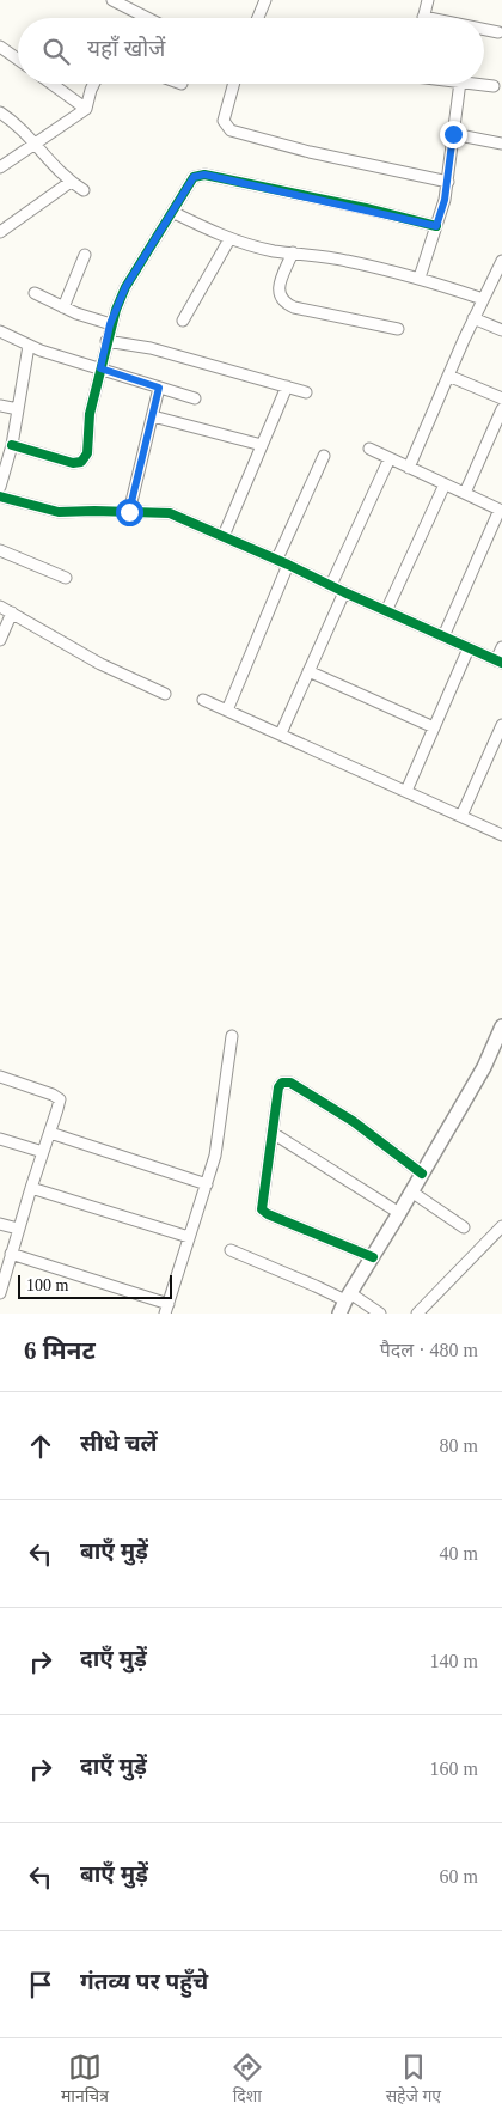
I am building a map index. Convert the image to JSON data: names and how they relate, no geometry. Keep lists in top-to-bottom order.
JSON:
{
  "scale_bar": "100 m",
  "page": {
    "search": "यहाँ खोजें",
    "scale": "100 m",
    "heading": ["6 मिनट", "पैदल · 480 m"],
    "list": [
      ["सीधे चलें", "80 m"],
      ["बाएँ मुड़ें", "40 m"],
      ["दाएँ मुड़ें", "140 m"],
      ["दाएँ मुड़ें", "160 m"],
      ["बाएँ मुड़ें", "60 m"],
      "गंतव्य पर पहुँचे"
    ],
    "nav": ["मानचित्र", "दिशा", "सहेजे गए"]
  }
}
